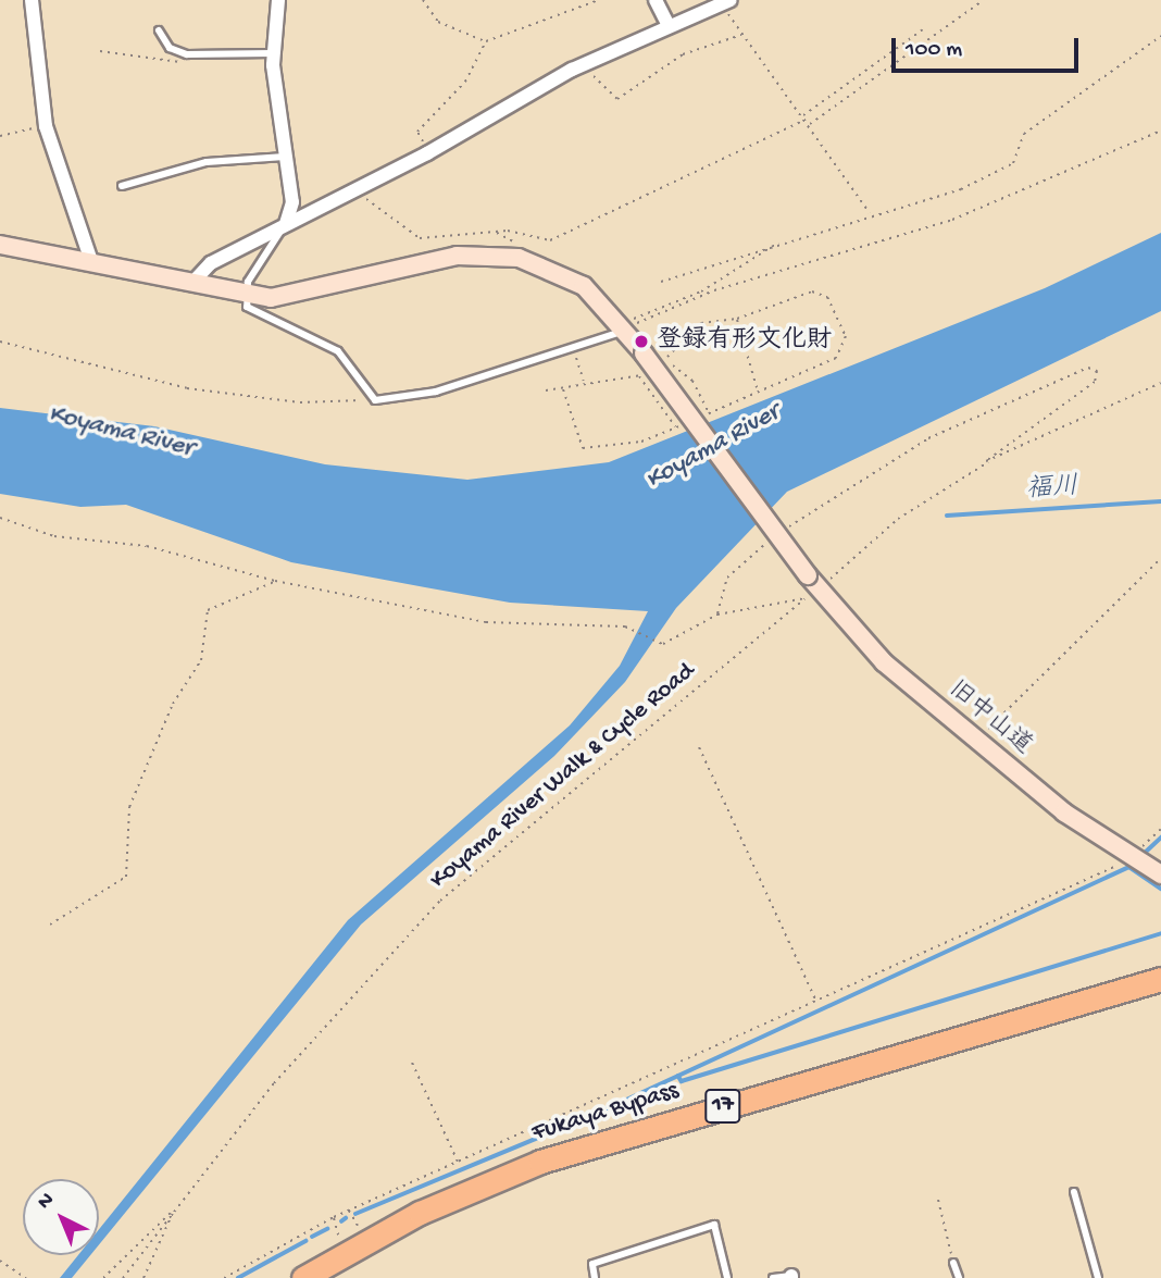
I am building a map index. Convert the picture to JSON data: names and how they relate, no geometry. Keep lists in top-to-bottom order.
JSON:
{
  "streets": {
    "highway": ["17", "Fukaya Bypass"],
    "street": ["旧中山道"],
    "path": ["Koyama River Walk & Cycle Road"]
  },
  "crossings": [
    ["17", "Fukaya Bypass"]
  ],
  "water": ["Koyama River", "福川"],
  "places": ["登録有形文化財"],
  "scale_bar": "100 m",
  "north": "top left"
}
